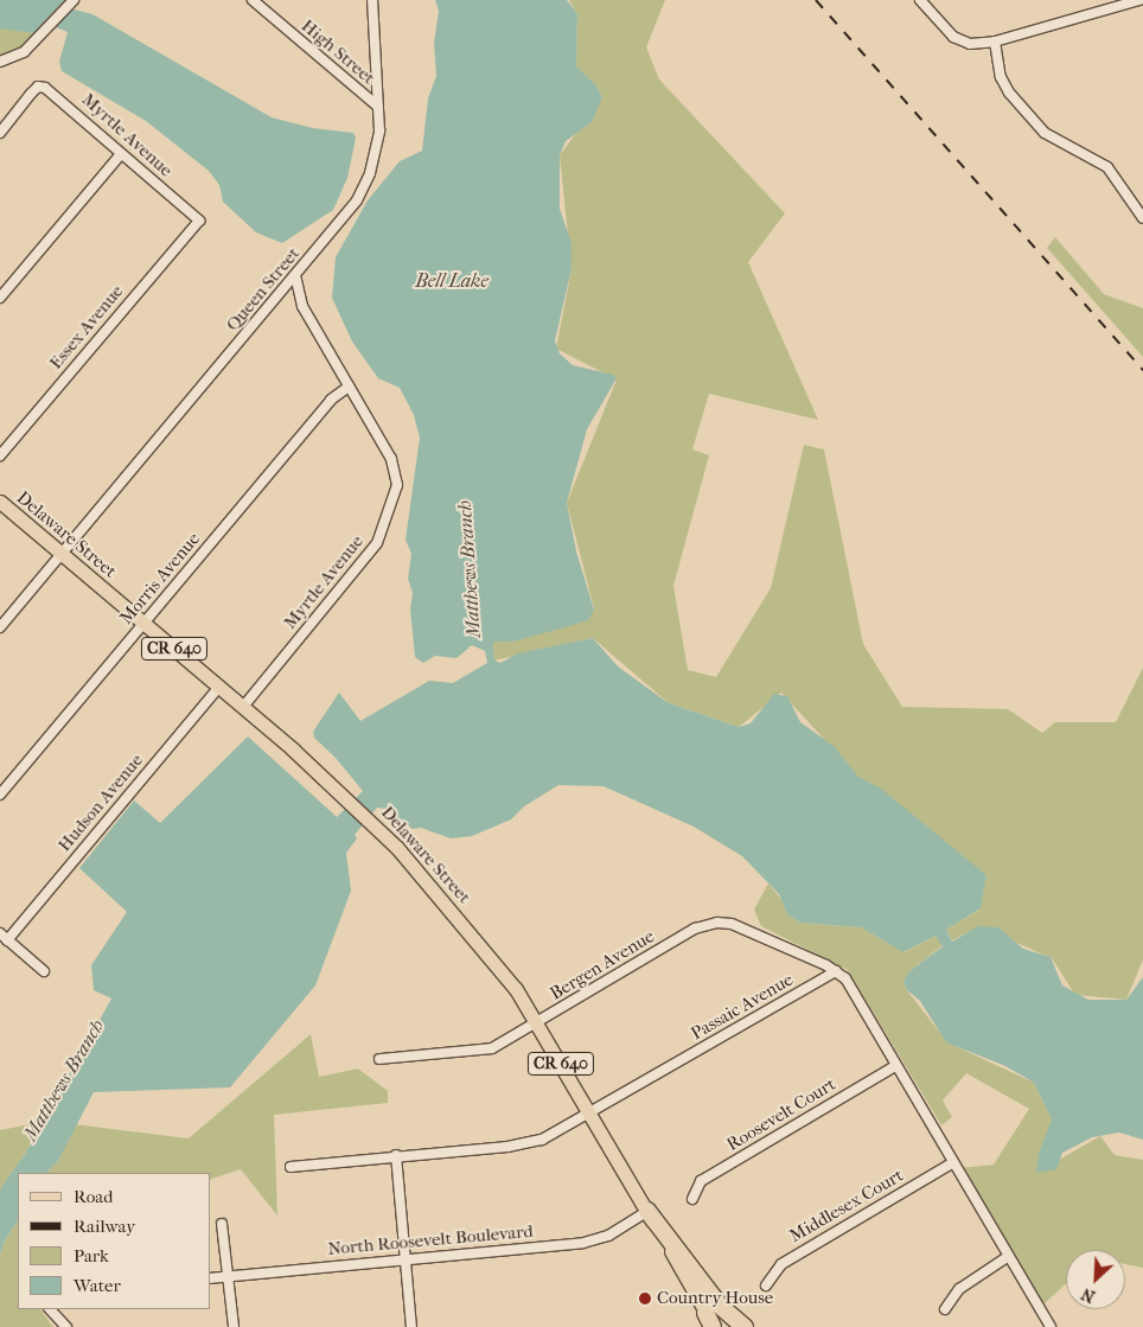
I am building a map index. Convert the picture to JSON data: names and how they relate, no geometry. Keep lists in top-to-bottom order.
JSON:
{
  "streets": {
    "main road": ["Delaware Street", "CR 640"],
    "street": [
      "High Street",
      "Myrtle Avenue",
      "Queen Street",
      "Essex Avenue",
      "Morris Avenue",
      "Hudson Avenue",
      "Bergen Avenue",
      "Passaic Avenue",
      "Roosevelt Court",
      "Middlesex Court",
      "North Roosevelt Boulevard"
    ]
  },
  "crossings": [
    ["High Street", "Queen Street"],
    ["Myrtle Avenue", "Queen Street"],
    ["Myrtle Avenue", "Essex Avenue"],
    ["Myrtle Avenue", "Delaware Street"],
    ["Myrtle Avenue", "Morris Avenue"],
    ["Queen Street", "Delaware Street"],
    ["Delaware Street", "Morris Avenue"],
    ["Delaware Street", "Hudson Avenue"],
    ["Delaware Street", "Bergen Avenue"],
    ["Delaware Street", "Passaic Avenue"],
    ["Delaware Street", "North Roosevelt Boulevard"],
    ["Bergen Avenue", "Passaic Avenue"]
  ],
  "water": ["Bell Lake", "Matthews Branch"],
  "places": ["Country House"],
  "legend": [
    "Road",
    "Railway",
    "Park",
    "Water"
  ],
  "north": "bottom left"
}
